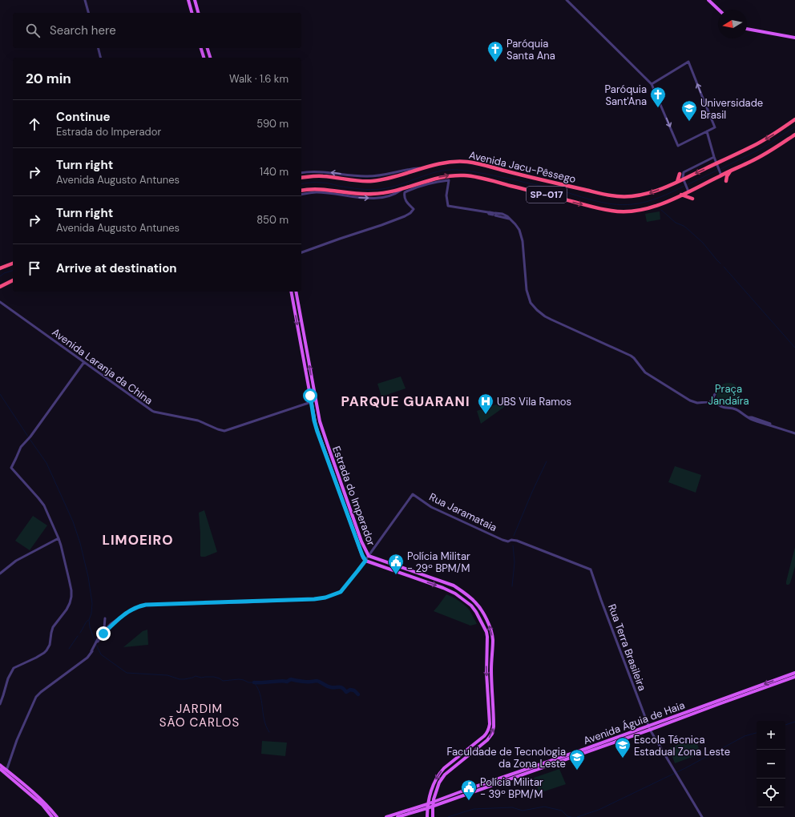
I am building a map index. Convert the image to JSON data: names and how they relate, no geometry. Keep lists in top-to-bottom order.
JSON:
{
  "streets": {
    "highway": ["Avenida Jacu-Pêssego", "SP-017"],
    "main road": ["Estrada do Imperador", "Avenida Águia de Haia"],
    "street": ["Avenida Laranja da China", "Rua Jaramataia", "Rua Terra Brasileira"]
  },
  "crossings": [
    ["Avenida Laranja da China", "Estrada do Imperador"],
    ["Estrada do Imperador", "Rua Jaramataia"],
    ["Estrada do Imperador", "Avenida Águia de Haia"],
    ["Rua Jaramataia", "Rua Terra Brasileira"],
    ["Rua Terra Brasileira", "Avenida Águia de Haia"]
  ],
  "districts": ["PARQUE GUARANI", "LIMOEIRO", "JARDIM SÃO CARLOS"],
  "parks": ["Praça Jandaíra"],
  "places": {
    "church": ["Paróquia Santa Ana", "Paróquia Sant'Ana"],
    "school or university": ["Universidade Brasil", "Escola Técnica Estadual Zona Leste", "Faculdade de Tecnologia da Zona Leste"],
    "hospital": ["UBS Vila Ramos"],
    "public building": ["Polícia Militar - 29º BPM/M", "Polícia Militar - 39º BPM/M"]
  },
  "north": "left",
  "page": {
    "search": "Search here",
    "heading": ["20 min", "Walk · 1.6 km"],
    "list": [
      ["Continue", "Estrada do Imperador", "590 m"],
      ["Turn right", "Avenida Augusto Antunes", "140 m"],
      ["Turn right", "Avenida Augusto Antunes", "850 m"],
      "Arrive at destination"
    ],
    "map_buttons": ["+", "−"]
  }
}
